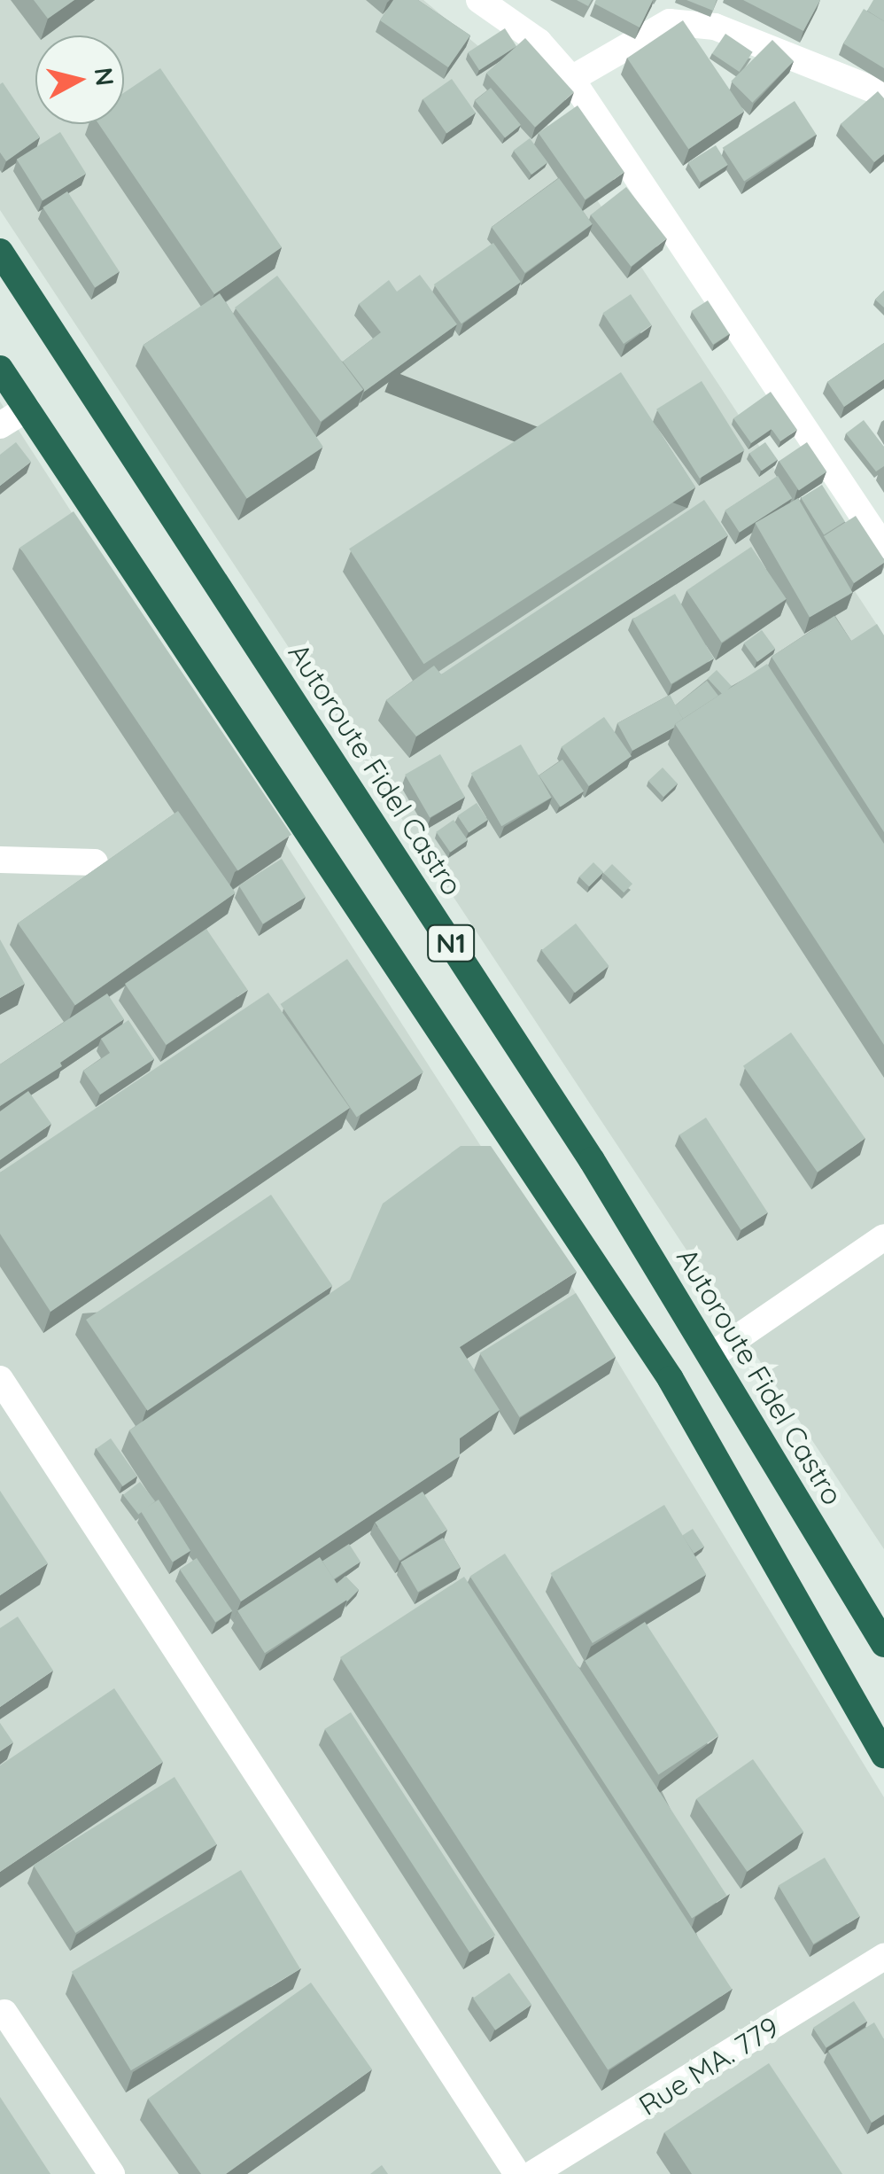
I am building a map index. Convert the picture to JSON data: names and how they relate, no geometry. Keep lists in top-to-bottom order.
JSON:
{
  "streets": {
    "highway": ["Autoroute Fidel Castro", "N1"],
    "street": ["Rue MA. 779"]
  },
  "north": "right"
}
